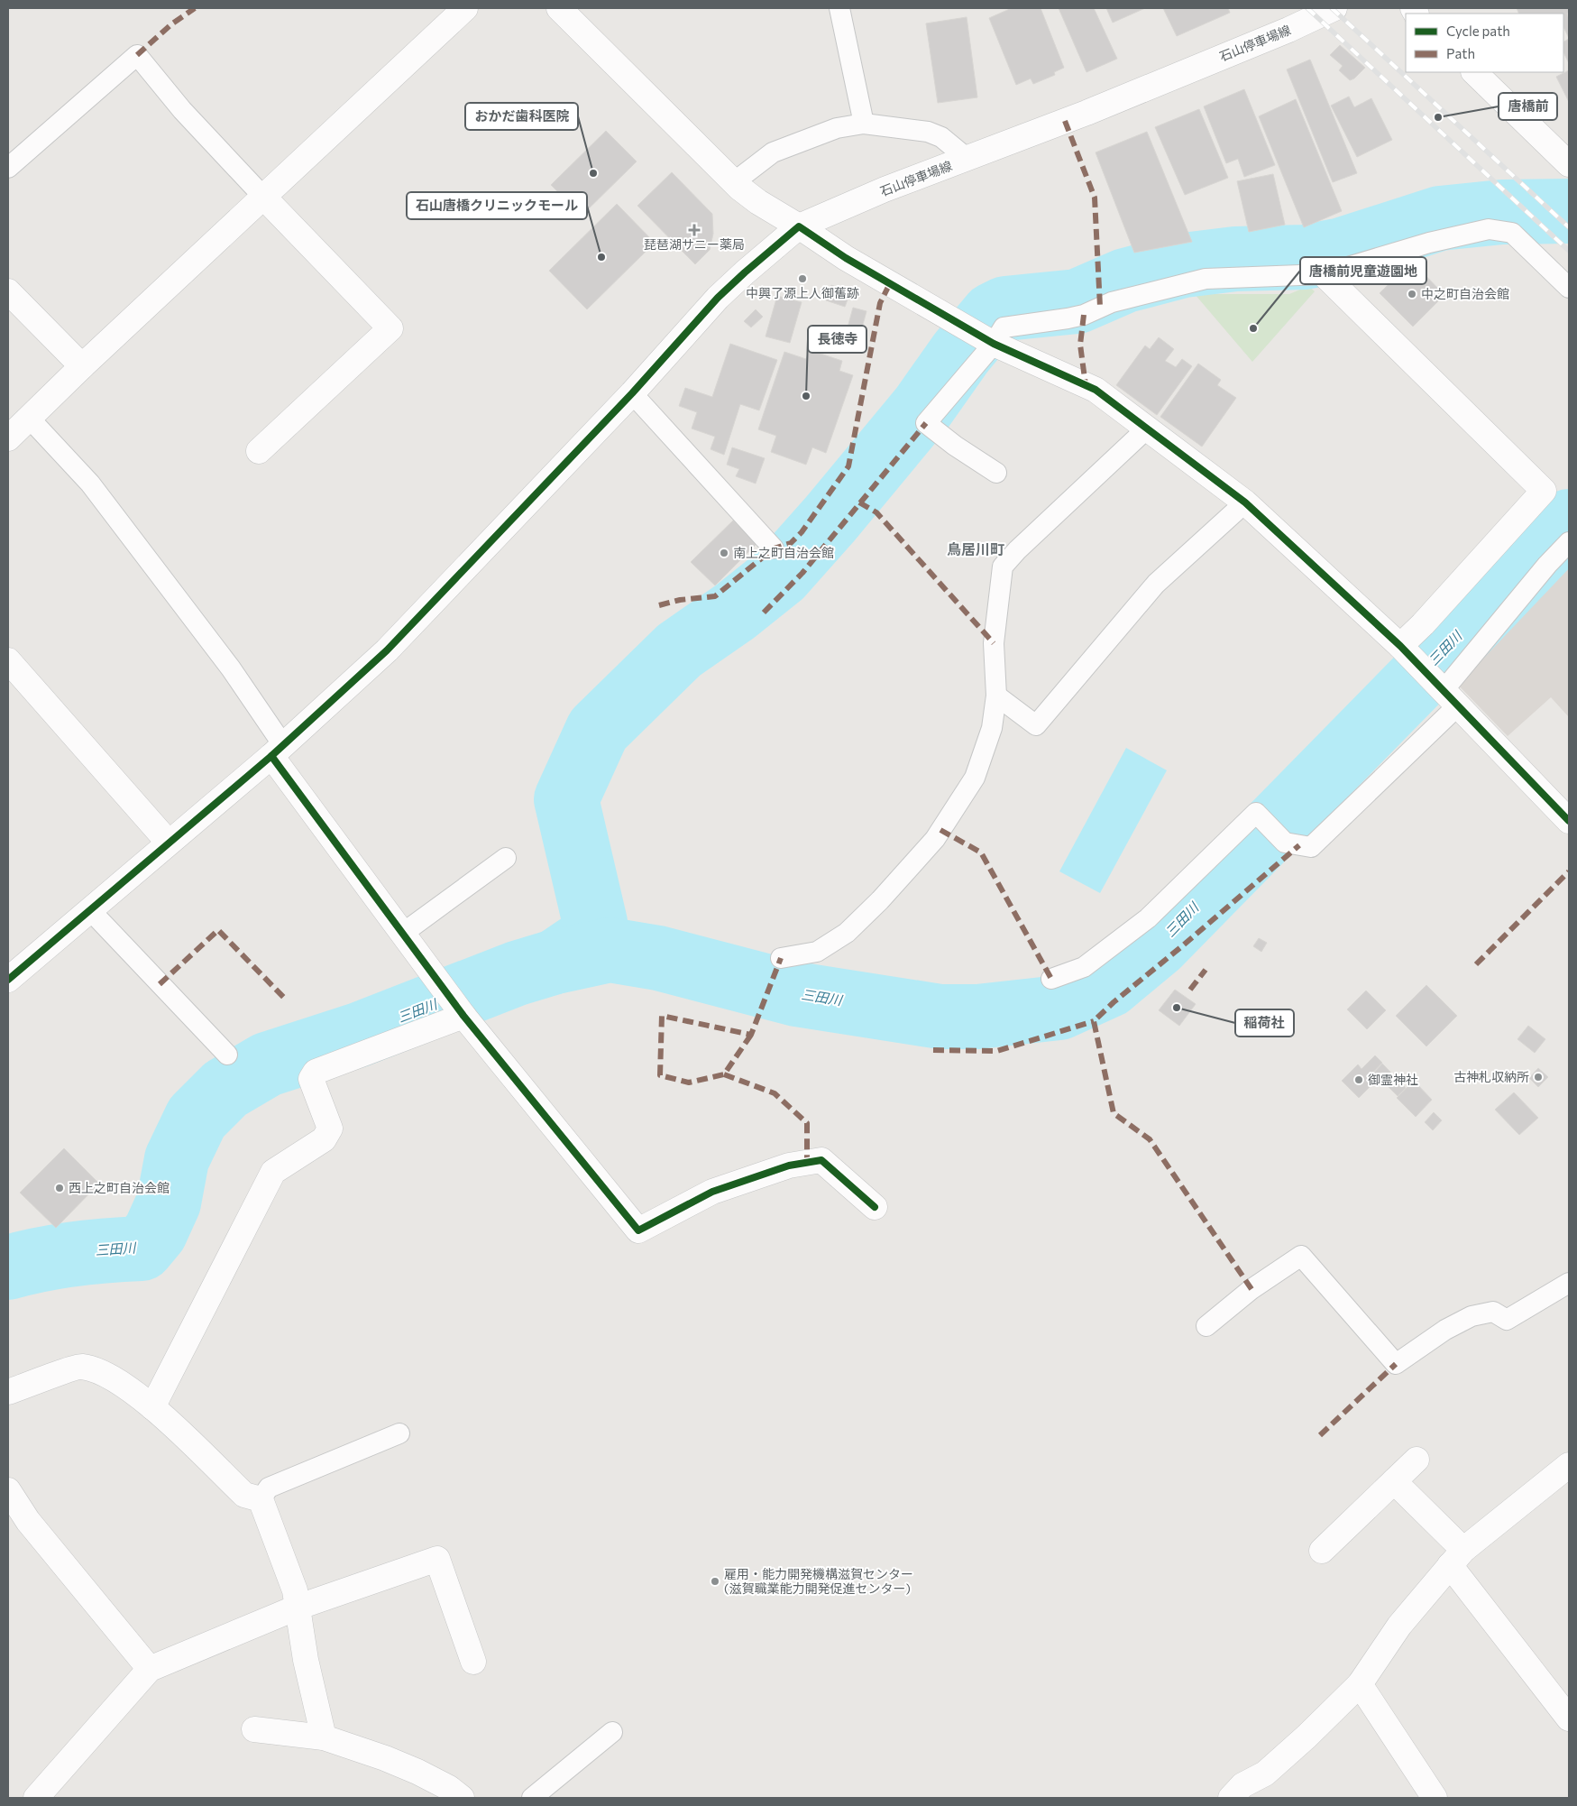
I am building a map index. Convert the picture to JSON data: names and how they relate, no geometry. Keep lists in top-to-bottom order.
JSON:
{
  "streets": {
    "street": ["石山停車場線"]
  },
  "districts": ["鳥居川町"],
  "water": ["三田川"],
  "places": {
    "other": [
      "唐橋前",
      "おかだ歯科医院",
      "石山唐橋クリニックモール",
      "中興了源上人御𦾔跡",
      "中之町自治会館",
      "唐橋前児童遊園地",
      "長徳寺",
      "南上之町自治会館",
      "稲荷社",
      "古神札収納所",
      "御霊神社",
      "西上之町自治会館",
      "雇用・能力開発機構滋賀センター (滋賀職業能力開発促進センター)"
    ],
    "health": ["琵琶湖サニー薬局"]
  },
  "legend": ["Cycle path", "Path"]
}
